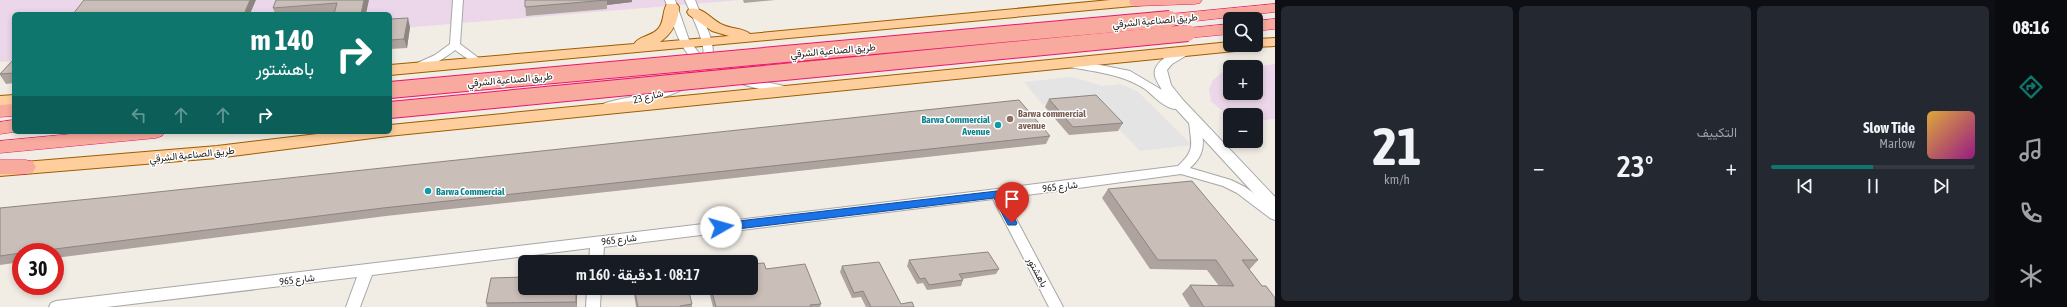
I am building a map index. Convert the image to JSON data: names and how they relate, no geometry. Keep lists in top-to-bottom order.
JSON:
{
  "streets": {
    "highway": ["طريق الصناعية الشرقي"],
    "street": ["شارع 23", "شارع 965", "باهشتور"]
  },
  "crossings": [
    ["شارع 965", "باهشتور"]
  ],
  "places": ["Barwa commercial avenue", "Barwa Commercial Avenue", "Barwa Commercial"],
  "page": {
    "tabs": "08:16",
    "tile": [
      "التكييف",
      ["21", "km/h"]
    ],
    "map_buttons": ["+", "−"],
    "turn": ["140 m", "باهشتور"],
    "song": ["Slow Tide", "Marlow"],
    "heat": ["−", "23°", "+"],
    "limit": "30",
    "trip": "08:17 · 1 دقيقة · 160 m"
  }
}
